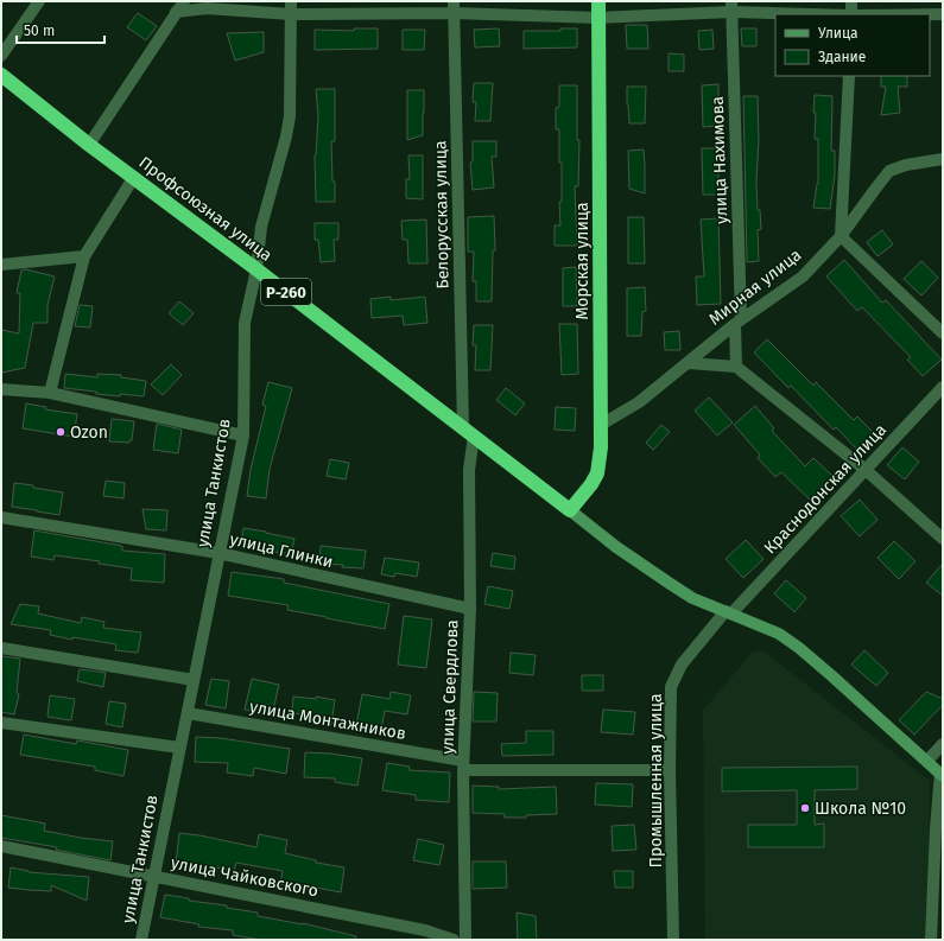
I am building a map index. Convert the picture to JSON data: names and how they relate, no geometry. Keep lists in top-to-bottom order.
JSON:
{
  "streets": {
    "highway": ["Профсоюзная улица", "Морская улица", "Р-260"],
    "street": [
      "улица Нахимова",
      "Белорусская улица",
      "Мирная улица",
      "улица Танкистов",
      "Краснодонская улица",
      "улица Глинки",
      "улица Свердлова",
      "улица Монтажников",
      "Промышленная улица",
      "улица Чайковского"
    ]
  },
  "crossings": [
    ["улица Нахимова", "Мирная улица"],
    ["Профсоюзная улица", "Белорусская улица"],
    ["Профсоюзная улица", "Морская улица"],
    ["Профсоюзная улица", "улица Танкистов"],
    ["Профсоюзная улица", "улица Свердлова"],
    ["Белорусская улица", "улица Свердлова"],
    ["Морская улица", "Мирная улица"],
    ["улица Танкистов", "улица Глинки"],
    ["улица Танкистов", "улица Монтажников"],
    ["улица Танкистов", "улица Чайковского"],
    ["Краснодонская улица", "Промышленная улица"],
    ["улица Глинки", "улица Свердлова"],
    ["улица Свердлова", "улица Монтажников"],
    ["улица Монтажников", "Промышленная улица"]
  ],
  "places": ["Ozon", "Школа №10"],
  "legend": ["Улица", "Здание"],
  "scale_bar": "50 m"
}
